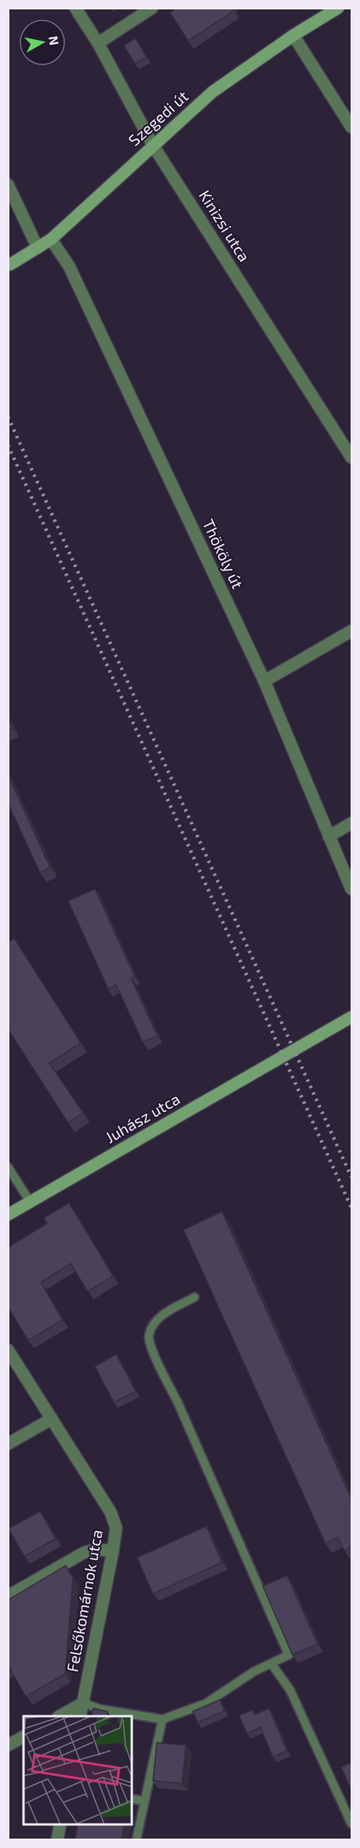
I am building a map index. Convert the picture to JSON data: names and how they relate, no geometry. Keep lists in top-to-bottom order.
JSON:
{
  "streets": {
    "street": [
      "Szegedi út",
      "Kinizsi utca",
      "Thököly út",
      "Juhász utca",
      "Felsőkomárnok utca"
    ]
  },
  "crossings": [
    ["Szegedi út", "Kinizsi utca"],
    ["Szegedi út", "Thököly út"]
  ],
  "north": "right"
}
